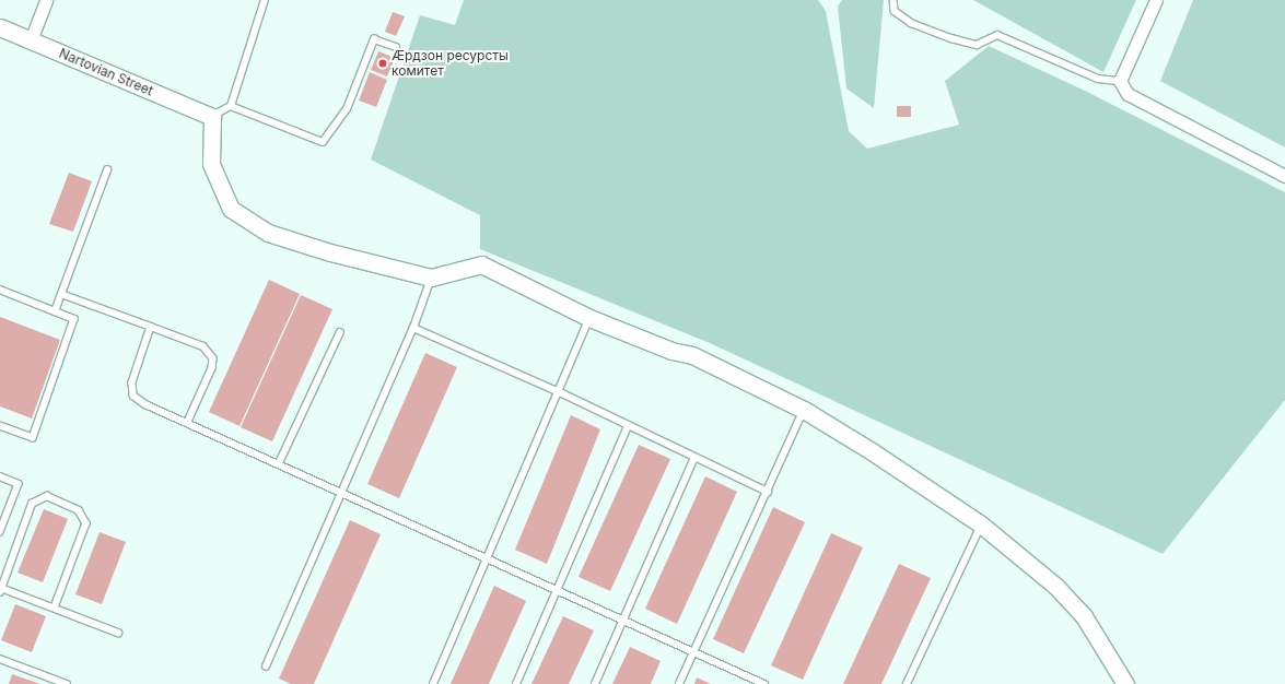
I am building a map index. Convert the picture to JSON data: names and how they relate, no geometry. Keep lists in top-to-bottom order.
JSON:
{
  "streets": {
    "street": ["Nartovian Street"]
  },
  "places": ["Æрдзон ресурсты комитет"]
}
